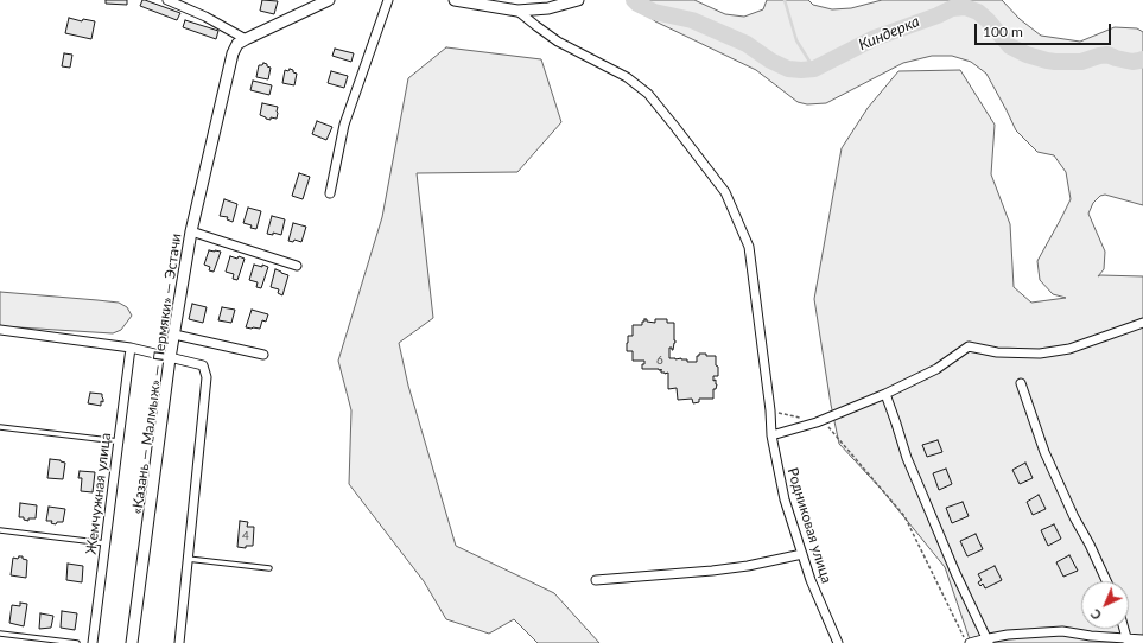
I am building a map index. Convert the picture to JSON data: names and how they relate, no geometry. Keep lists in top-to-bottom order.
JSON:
{
  "streets": {
    "street": ["«Казань — Малмыж» — Пермяки» — Эстачи", "Жемчужная улица", "Родниковая улица"]
  },
  "water": ["Киндерка"],
  "house_numbers": ["6", "4"],
  "scale_bar": "100 m",
  "north": "bottom left"
}
